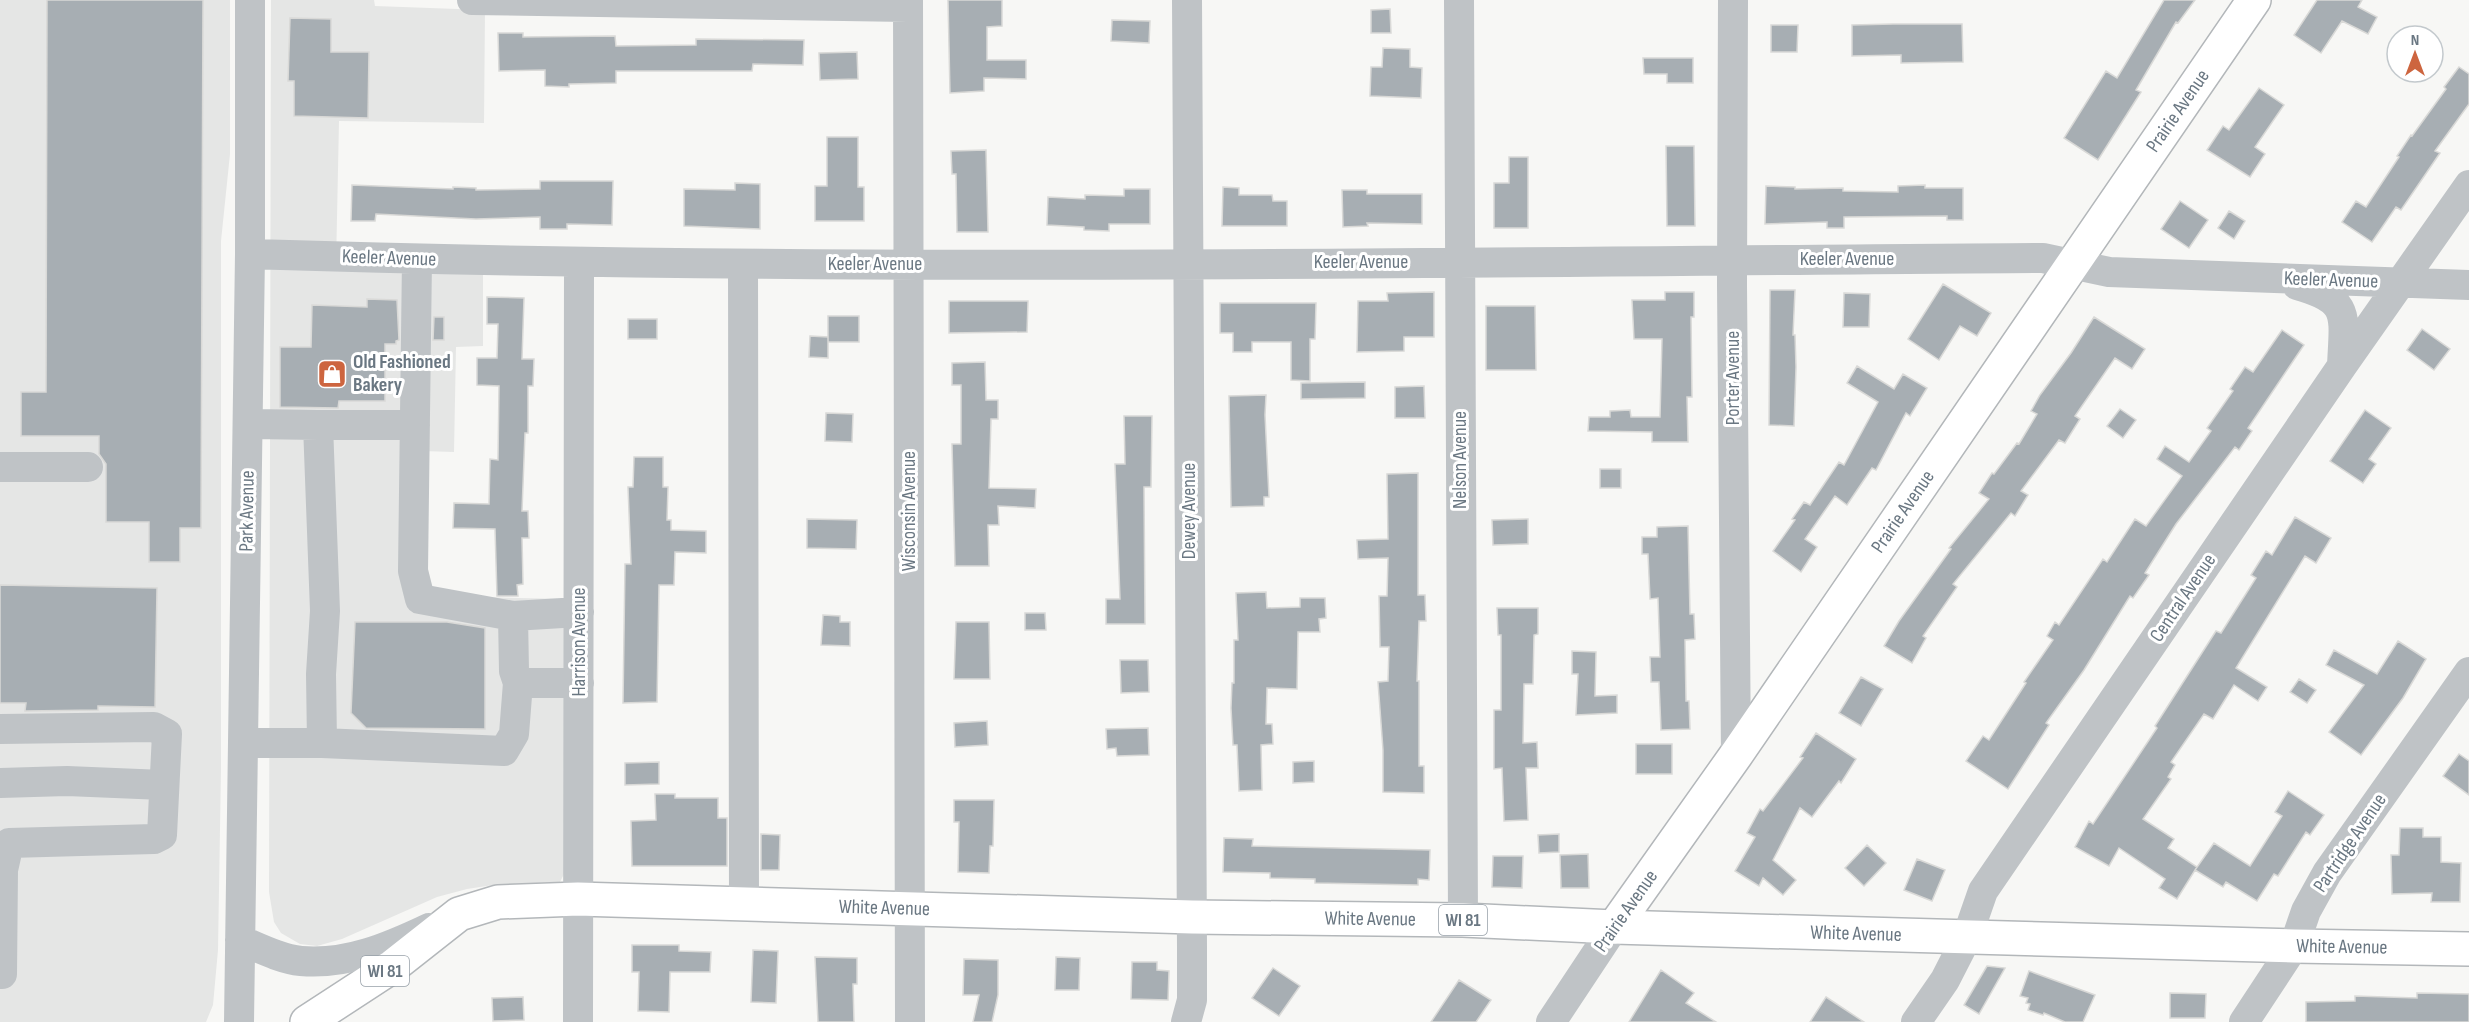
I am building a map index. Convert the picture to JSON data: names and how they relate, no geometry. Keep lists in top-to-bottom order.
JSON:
{
  "streets": {
    "main road": ["Prairie Avenue", "White Avenue", "WI 81"],
    "street": [
      "Keeler Avenue",
      "Porter Avenue",
      "Nelson Avenue",
      "Park Avenue",
      "Wisconsin Avenue",
      "Dewey Avenue",
      "Central Avenue",
      "Harrison Avenue",
      "Partridge Avenue"
    ]
  },
  "crossings": [
    ["Prairie Avenue", "Keeler Avenue"],
    ["Prairie Avenue", "Porter Avenue"],
    ["Prairie Avenue", "White Avenue"],
    ["Keeler Avenue", "Porter Avenue"],
    ["Keeler Avenue", "Nelson Avenue"],
    ["Keeler Avenue", "Park Avenue"],
    ["Keeler Avenue", "Wisconsin Avenue"],
    ["Keeler Avenue", "Dewey Avenue"],
    ["Keeler Avenue", "Central Avenue"],
    ["Keeler Avenue", "Harrison Avenue"],
    ["Nelson Avenue", "White Avenue"],
    ["Wisconsin Avenue", "White Avenue"],
    ["Dewey Avenue", "White Avenue"],
    ["Central Avenue", "White Avenue"],
    ["Harrison Avenue", "White Avenue"],
    ["Partridge Avenue", "White Avenue"]
  ],
  "places": {
    "shop": ["Old Fashioned Bakery"]
  },
  "north": "top"
}
